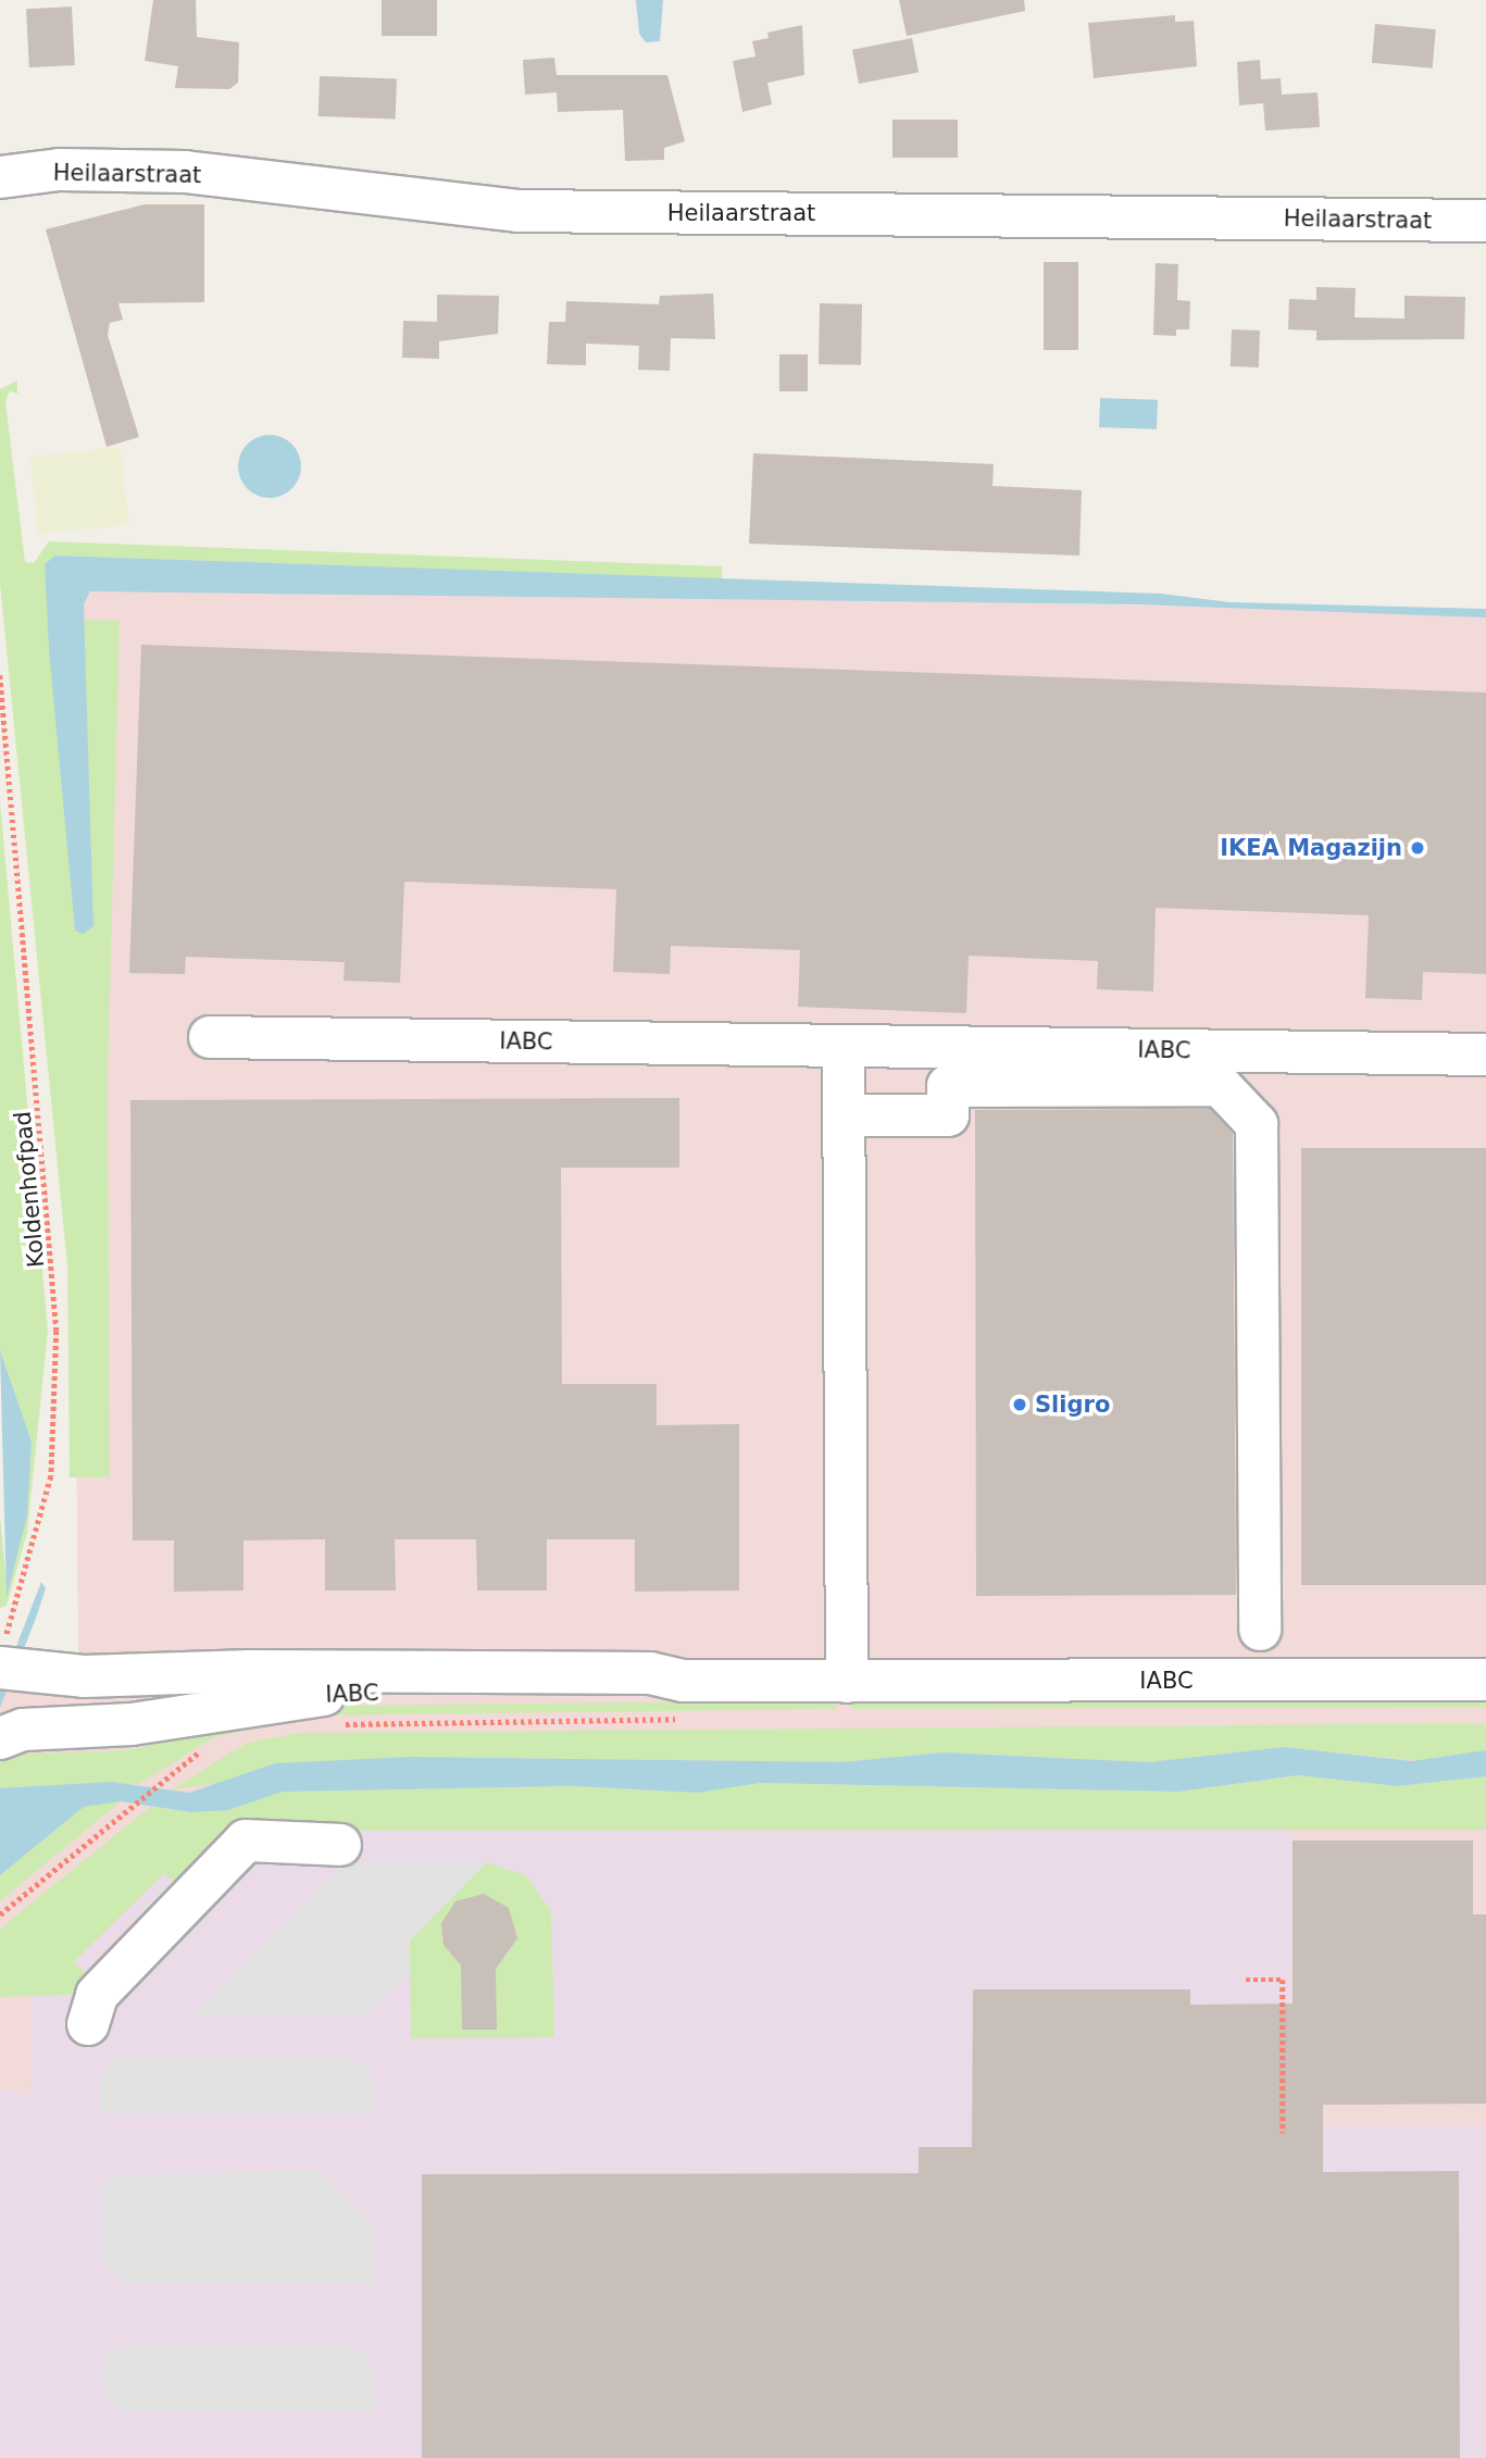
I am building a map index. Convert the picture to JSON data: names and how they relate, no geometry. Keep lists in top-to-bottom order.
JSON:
{
  "streets": {
    "street": ["Heilaarstraat", "IABC"],
    "path": ["Koldenhofpad"]
  },
  "crossings": [
    ["IABC", "Koldenhofpad"]
  ],
  "places": ["IKEA Magazijn", "Sligro"]
}
